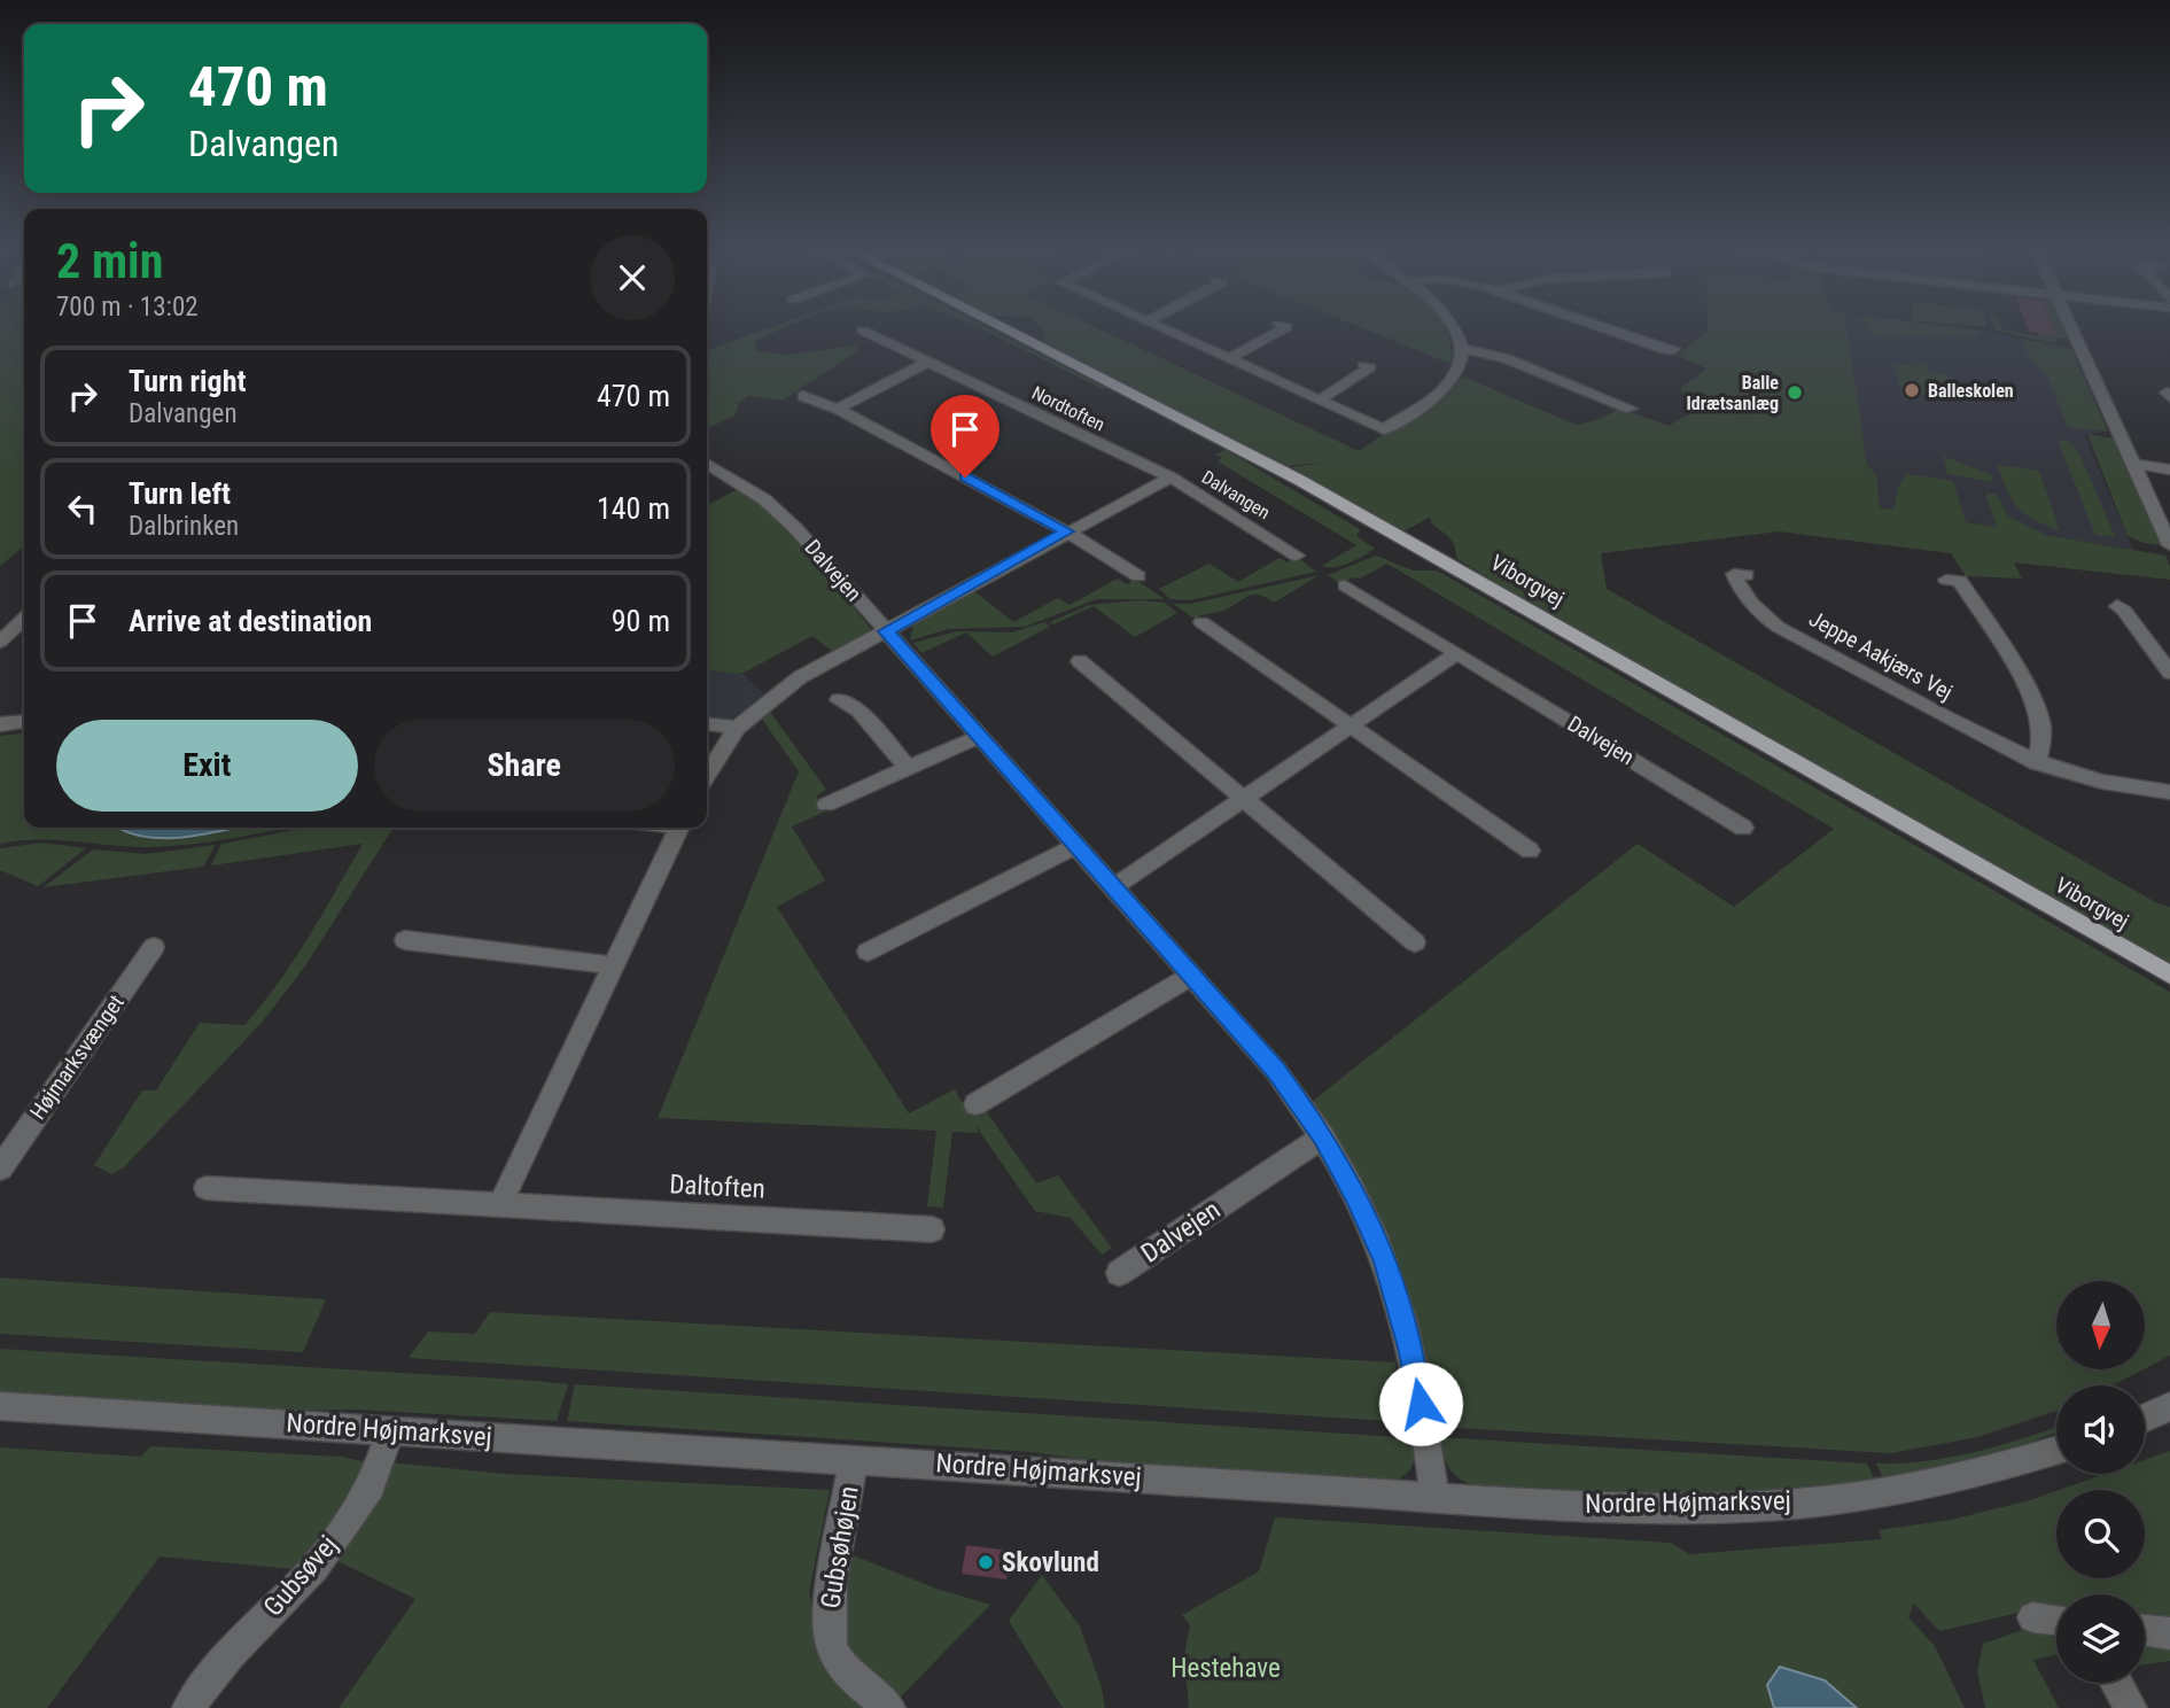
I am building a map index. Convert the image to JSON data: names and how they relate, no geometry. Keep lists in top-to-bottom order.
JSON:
{
  "streets": {
    "main road": ["Viborgvej"],
    "street": [
      "Nordtoften",
      "Dalvangen",
      "Dalvejen",
      "Jeppe Aakjærs Vej",
      "Højmarksvænget",
      "Daltoften",
      "Nordre Højmarksvej",
      "Gubsøhøjen",
      "Gubsøvej"
    ]
  },
  "crossings": [
    ["Nordtoften", "Dalvangen"],
    ["Dalvangen", "Dalvejen"],
    ["Dalvejen", "Nordre Højmarksvej"],
    ["Nordre Højmarksvej", "Gubsøhøjen"],
    ["Nordre Højmarksvej", "Gubsøvej"]
  ],
  "parks": ["Hestehave"],
  "places": ["Balleskolen", "Balle Idrætsanlæg", "Skovlund"],
  "north": "bottom",
  "page": {
    "turn": ["470 m", "Dalvangen"],
    "heading": ["2 min", "700 m · 13:02"],
    "list": [
      {
        "name": "Turn right",
        "note": "Dalvangen",
        "value": "470 m"
      },
      {
        "name": "Turn left",
        "note": "Dalbrinken",
        "value": "140 m"
      },
      {
        "name": "Arrive at destination",
        "value": "90 m"
      }
    ],
    "buttons": ["Exit", "Share"]
  }
}
